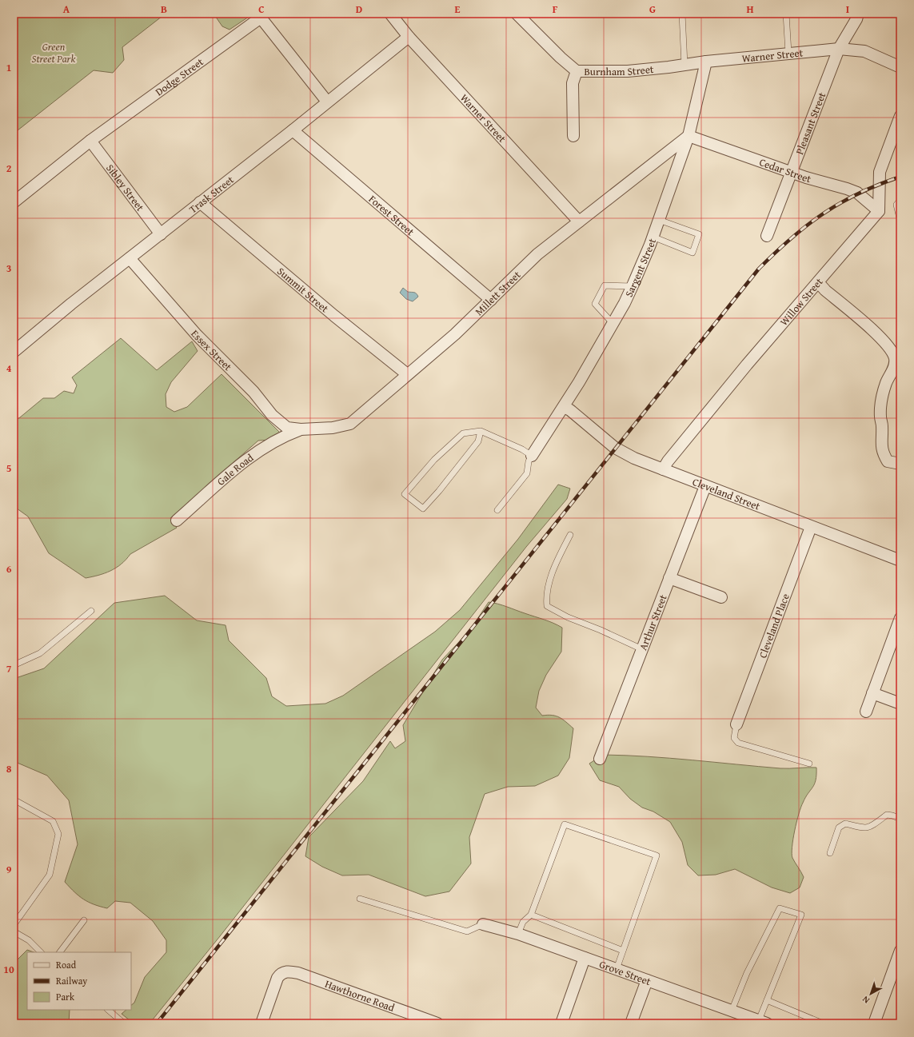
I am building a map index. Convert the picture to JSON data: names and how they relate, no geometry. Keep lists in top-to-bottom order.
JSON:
{
  "streets": {
    "street": [
      "Warner Street",
      "Burnham Street",
      "Dodge Street",
      "Pleasant Street",
      "Cedar Street",
      "Sibley Street",
      "Trask Street",
      "Forest Street",
      "Sargent Street",
      "Summit Street",
      "Millett Street",
      "Willow Street",
      "Essex Street",
      "Gale Road",
      "Cleveland Street",
      "Arthur Street",
      "Cleveland Place",
      "Grove Street",
      "Hawthorne Road"
    ]
  },
  "crossings": [
    ["Warner Street", "Burnham Street"],
    ["Warner Street", "Pleasant Street"],
    ["Warner Street", "Trask Street"],
    ["Warner Street", "Sargent Street"],
    ["Warner Street", "Millett Street"],
    ["Burnham Street", "Sargent Street"],
    ["Dodge Street", "Sibley Street"],
    ["Dodge Street", "Trask Street"],
    ["Pleasant Street", "Cedar Street"],
    ["Cedar Street", "Sargent Street"],
    ["Cedar Street", "Millett Street"],
    ["Cedar Street", "Willow Street"],
    ["Sibley Street", "Trask Street"],
    ["Trask Street", "Forest Street"],
    ["Trask Street", "Summit Street"],
    ["Trask Street", "Essex Street"],
    ["Forest Street", "Millett Street"],
    ["Sargent Street", "Millett Street"],
    ["Sargent Street", "Cleveland Street"],
    ["Summit Street", "Millett Street"],
    ["Millett Street", "Essex Street"],
    ["Millett Street", "Gale Road"],
    ["Willow Street", "Cleveland Street"],
    ["Essex Street", "Gale Road"],
    ["Cleveland Street", "Arthur Street"],
    ["Cleveland Street", "Cleveland Place"]
  ],
  "parks": ["Green Street Park"],
  "legend": ["Road", "Railway", "Park"],
  "north": "bottom left",
  "grid": {
    "columns": [
      "A",
      "B",
      "C",
      "D",
      "E",
      "F",
      "G",
      "H",
      "I"
    ],
    "rows": [
      "1",
      "2",
      "3",
      "4",
      "5",
      "6",
      "7",
      "8",
      "9",
      "10"
    ]
  }
}
